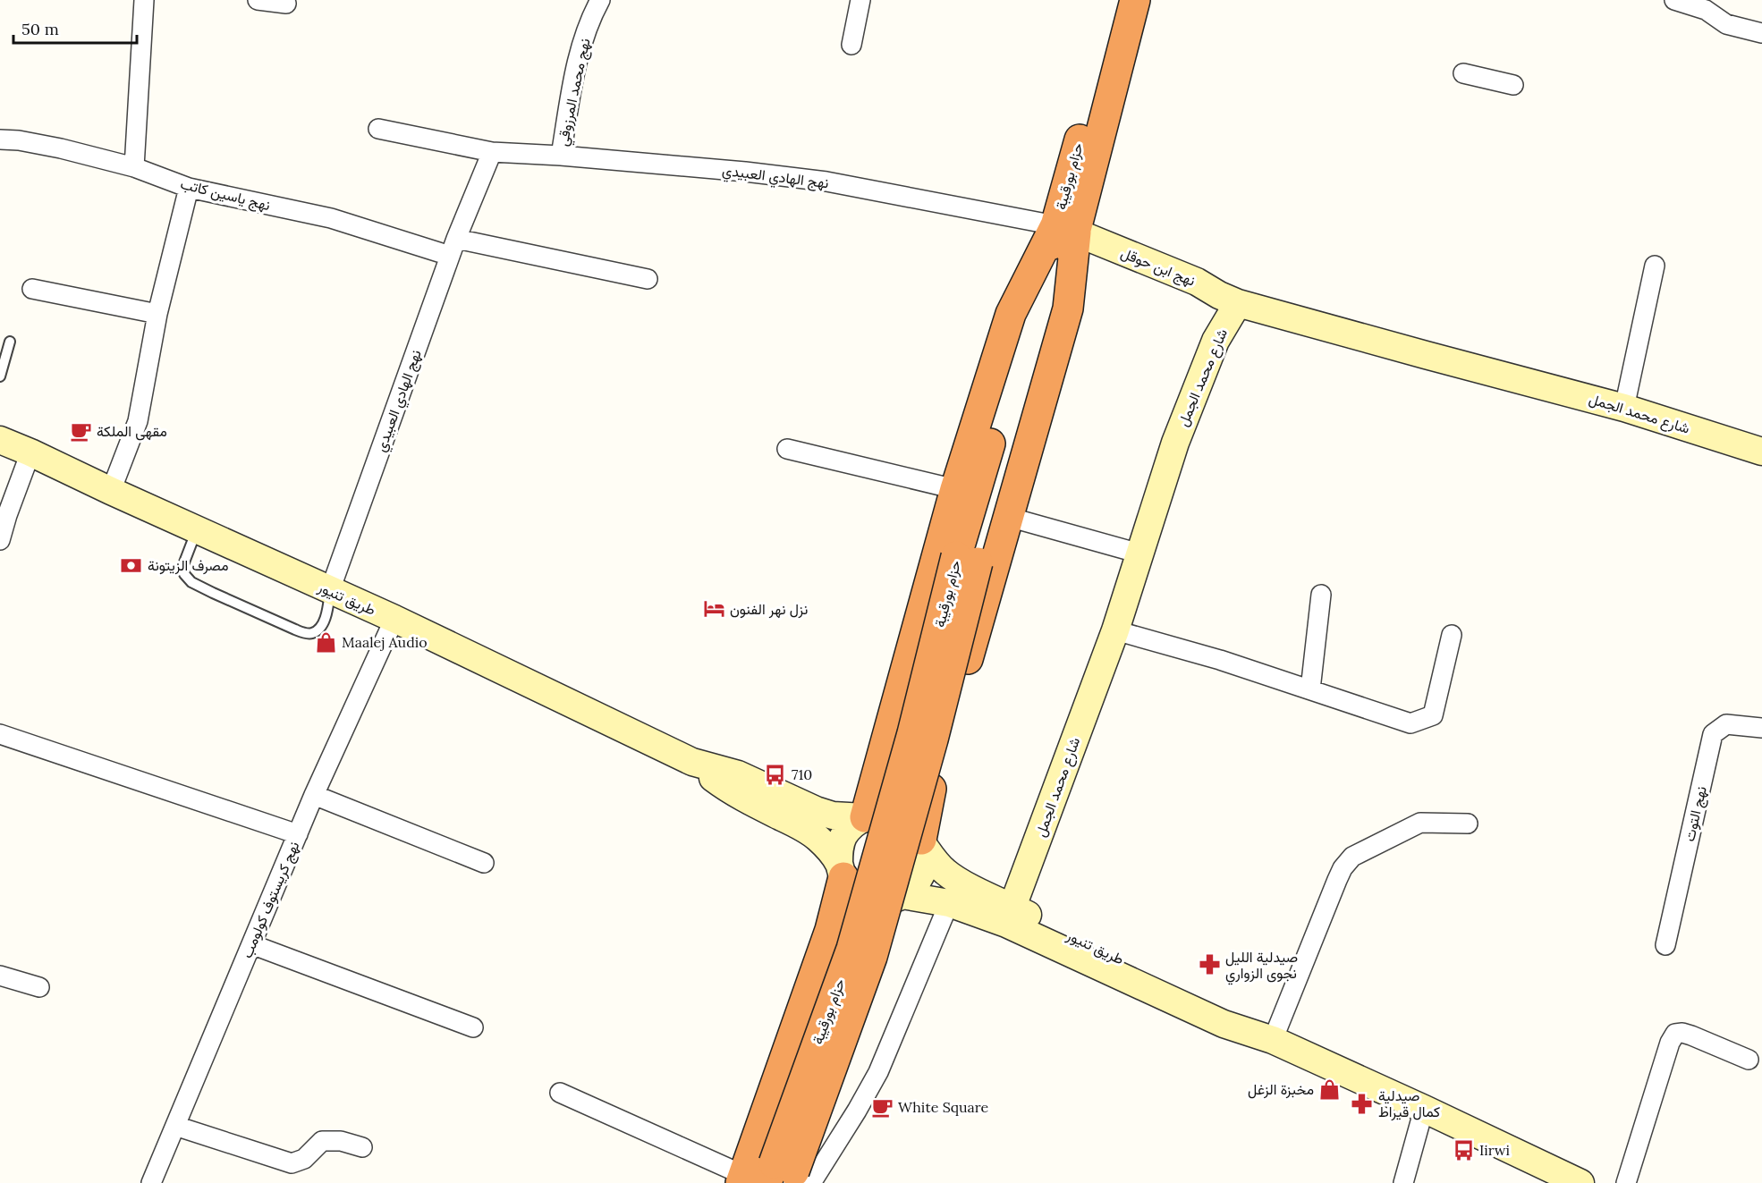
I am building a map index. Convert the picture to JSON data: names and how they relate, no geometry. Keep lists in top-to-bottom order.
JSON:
{
  "streets": {
    "highway": ["حزام بورقيبة"],
    "main road": ["نهج ابن حوقل", "شارع محمد الجمل", "طريق تنيور"],
    "street": [
      "نهج محمد المرزوقي",
      "نهج الهادي العبيدي",
      "نهج ياسين كاتب",
      "نهج التوت",
      "نهج كريستوف كولومب"
    ]
  },
  "crossings": [
    ["نهج محمد المرزوقي", "نهج الهادي العبيدي"],
    ["نهج الهادي العبيدي", "حزام بورقيبة"],
    ["نهج الهادي العبيدي", "نهج ياسين كاتب"],
    ["نهج الهادي العبيدي", "نهج ابن حوقل"],
    ["نهج الهادي العبيدي", "طريق تنيور"],
    ["حزام بورقيبة", "نهج ابن حوقل"],
    ["نهج ابن حوقل", "شارع محمد الجمل"],
    ["شارع محمد الجمل", "طريق تنيور"],
    ["طريق تنيور", "نهج كريستوف كولومب"]
  ],
  "places": {
    "cafe": ["مقهى الملكة", "White Square"],
    "bank": ["مصرف الزيتونة"],
    "hotel": ["نزل نهر الفنون"],
    "shop": ["Maalej Audio", "مخبزة الزغل"],
    "bus stop": ["710", "Iirwi"],
    "pharmacy": ["صيدلية الليل نجوى الزواري", "صيدلية كمال قيراط"]
  },
  "scale_bar": "50 m"
}
